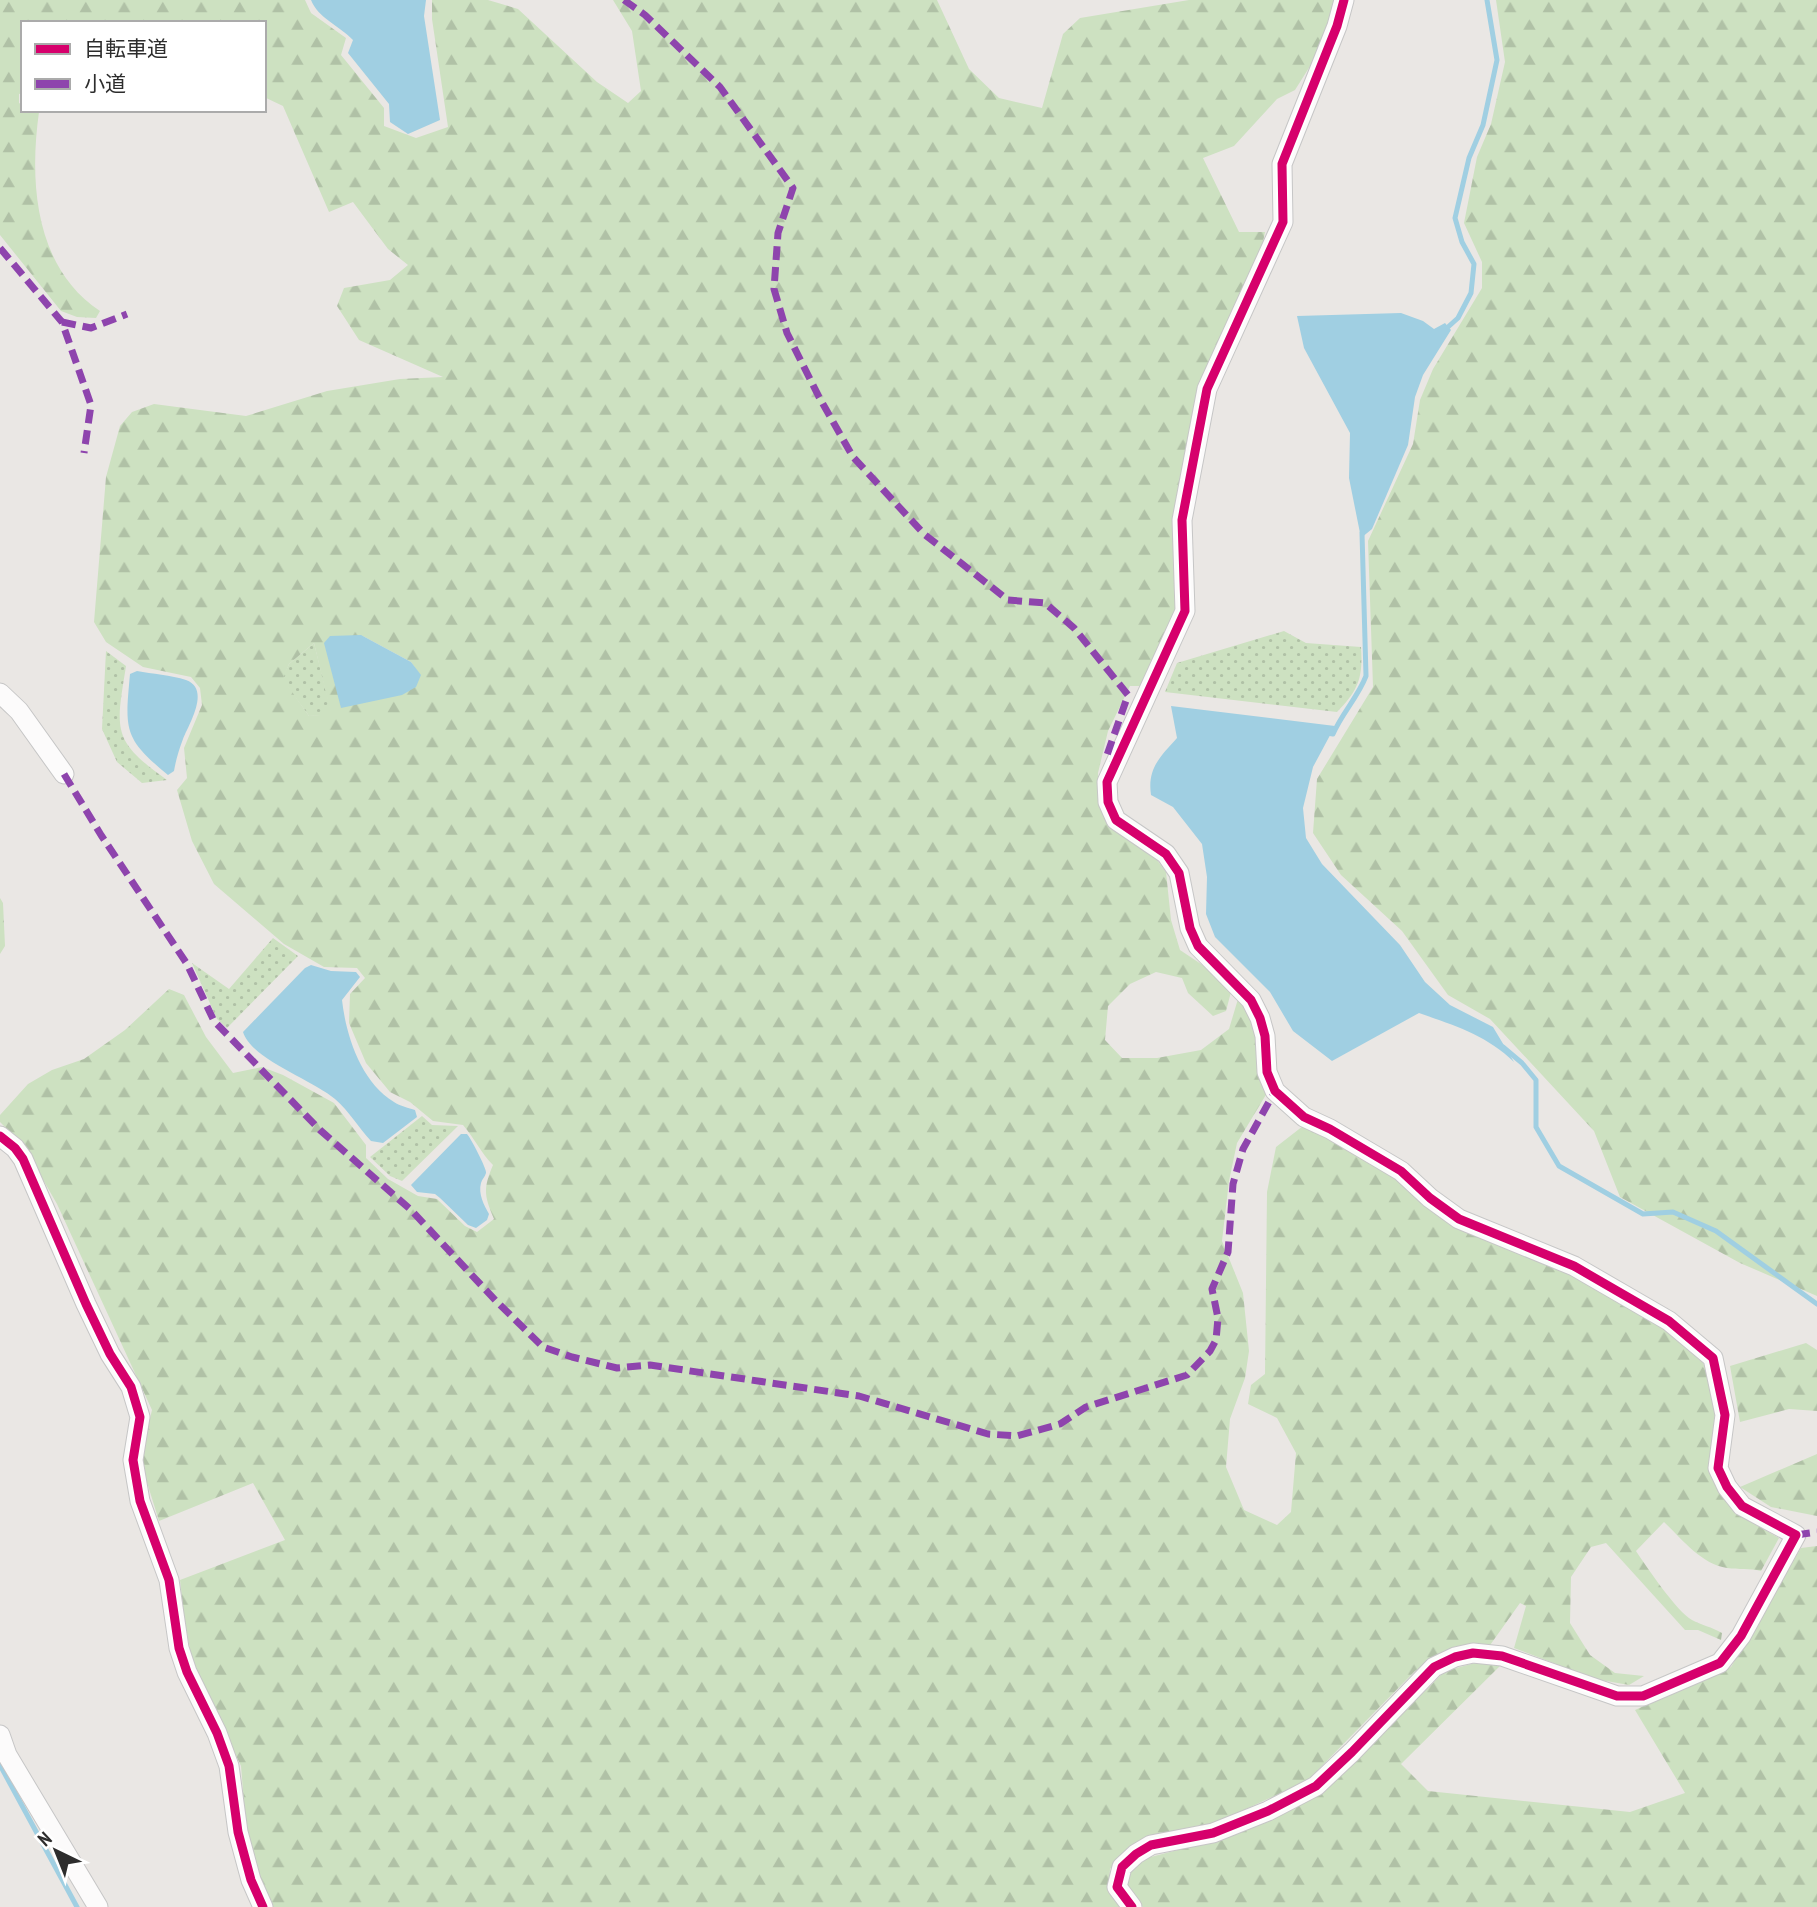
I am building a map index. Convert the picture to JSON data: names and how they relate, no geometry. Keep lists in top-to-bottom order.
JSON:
{
  "legend": ["自転車道", "小道"],
  "north": "top left"
}
